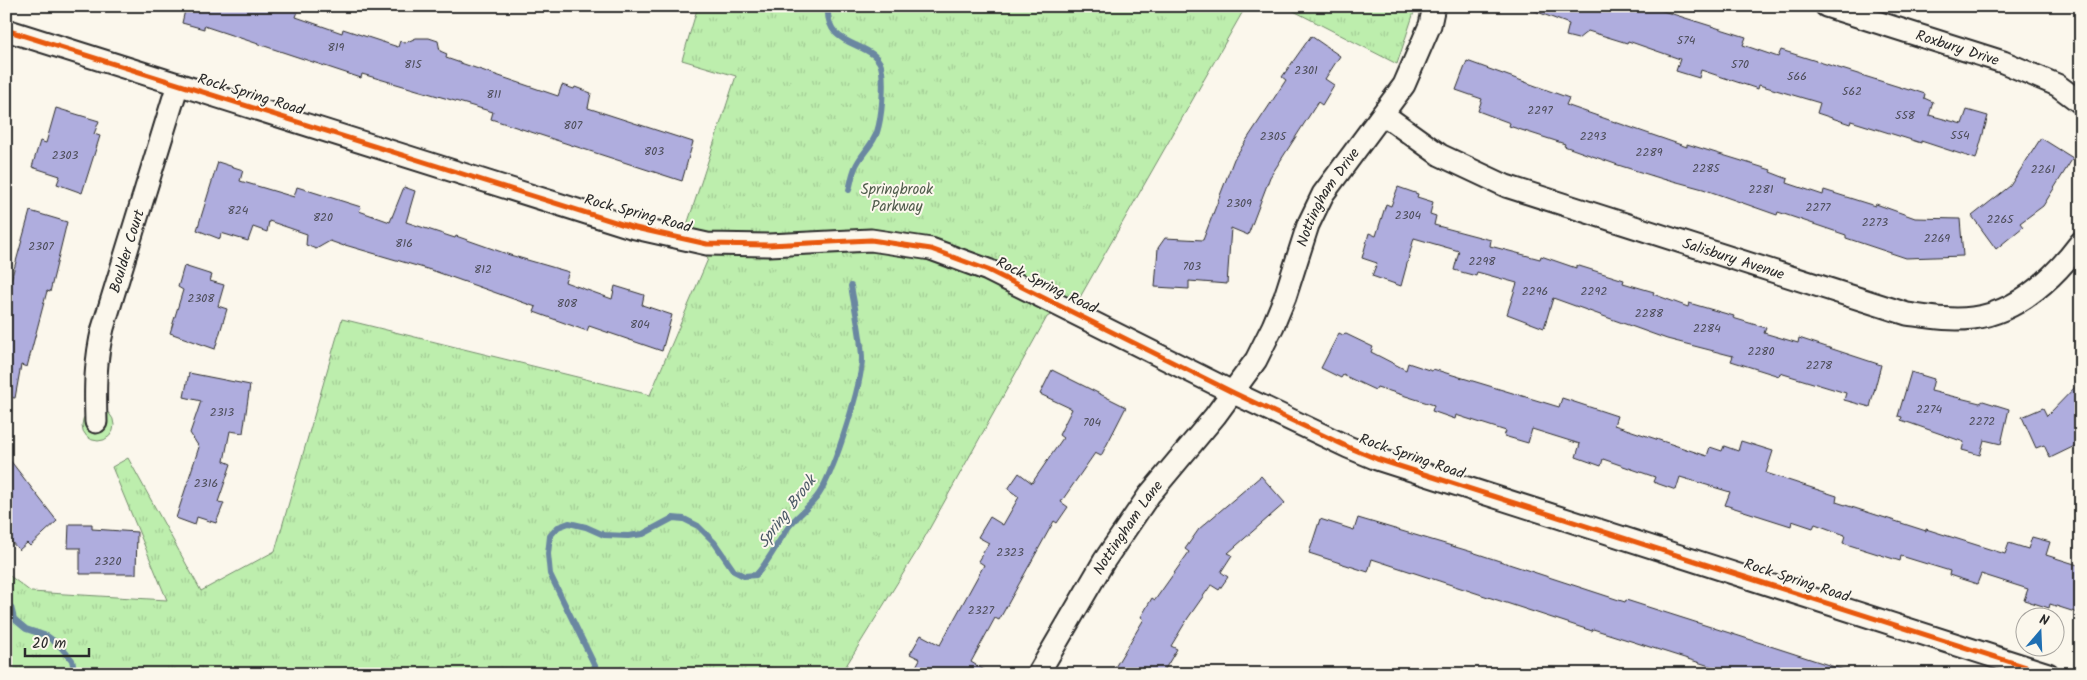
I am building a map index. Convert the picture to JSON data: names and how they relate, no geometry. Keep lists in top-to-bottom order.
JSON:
{
  "streets": {
    "street": [
      "Roxbury Drive",
      "Rock Spring Road",
      "Nottingham Drive",
      "Boulder Court",
      "Salisbury Avenue",
      "Nottingham Lane"
    ]
  },
  "crossings": [
    ["Rock Spring Road", "Nottingham Drive"],
    ["Rock Spring Road", "Boulder Court"],
    ["Rock Spring Road", "Nottingham Lane"],
    ["Nottingham Drive", "Salisbury Avenue"],
    ["Nottingham Drive", "Nottingham Lane"]
  ],
  "water": ["Spring Brook"],
  "parks": ["Springbrook Parkway"],
  "house_numbers": [
    "574",
    "819",
    "815",
    "570",
    "2301",
    "566",
    "562",
    "811",
    "2297",
    "558",
    "807",
    "554",
    "2305",
    "2293",
    "803",
    "2289",
    "2303",
    "2285",
    "2261",
    "2281",
    "2309",
    "2277",
    "824",
    "2304",
    "820",
    "2265",
    "2273",
    "2269",
    "816",
    "2307",
    "2298",
    "703",
    "812",
    "2296",
    "2292",
    "2308",
    "808",
    "2288",
    "804",
    "2284",
    "2280",
    "2278",
    "2274",
    "2313",
    "2272",
    "704",
    "2316",
    "2323",
    "2320",
    "2327"
  ],
  "scale_bar": "20 m",
  "north": "top"
}
